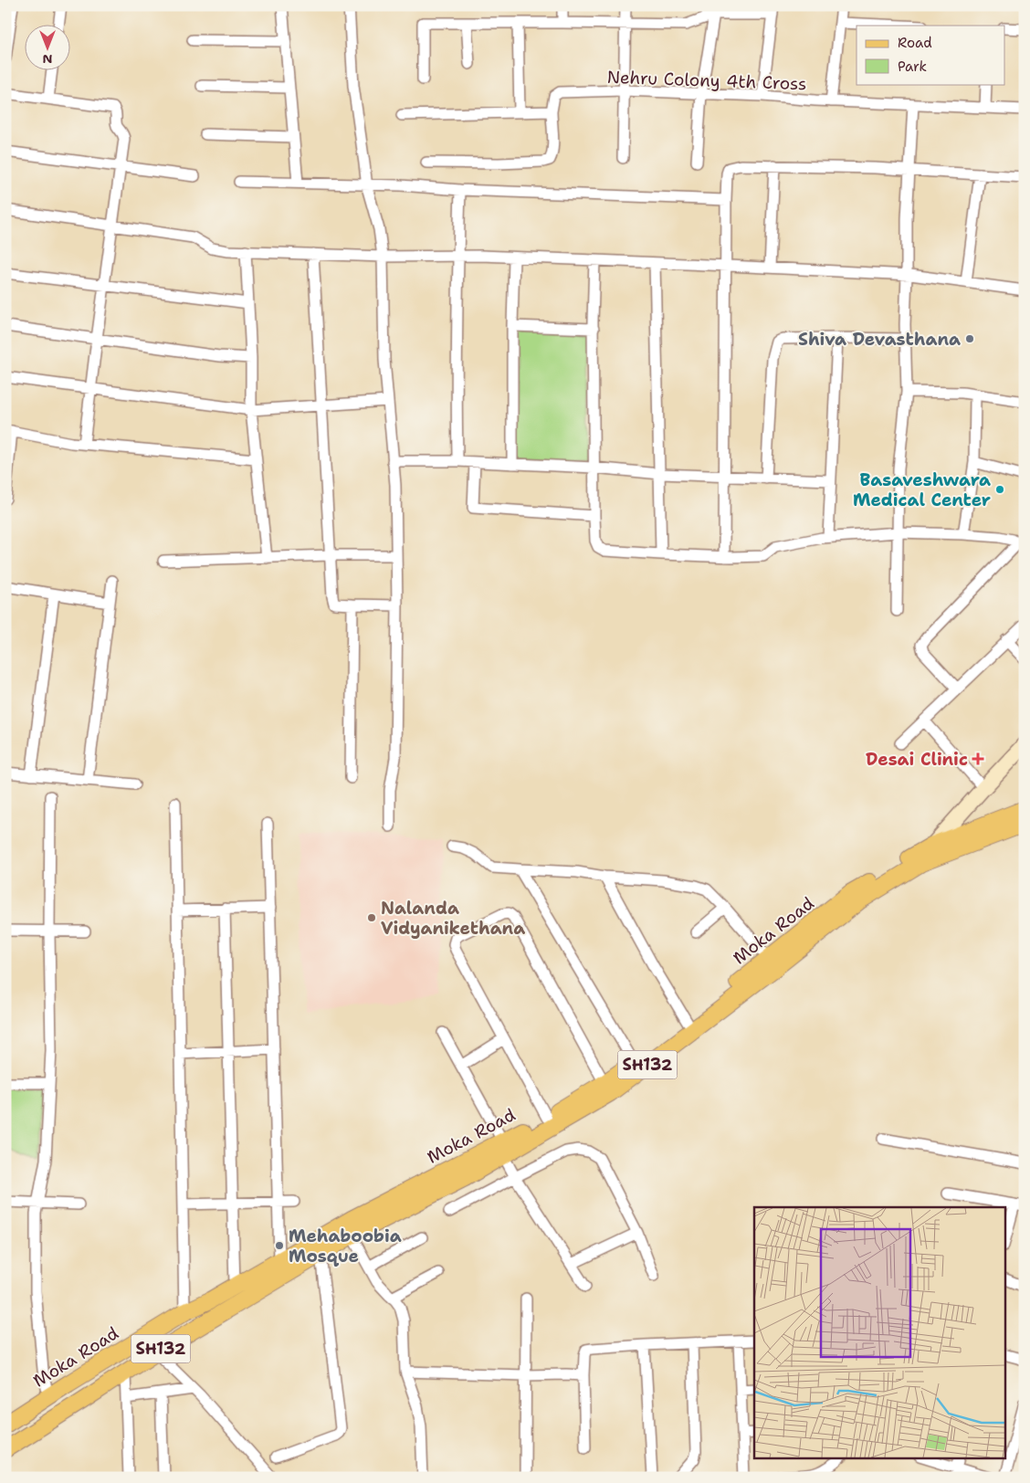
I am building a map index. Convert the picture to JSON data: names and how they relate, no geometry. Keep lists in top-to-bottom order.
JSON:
{
  "streets": {
    "main road": ["Moka Road", "SH132"],
    "street": ["Nehru Colony 4th Cross"]
  },
  "crossings": [
    ["Moka Road", "SH132"]
  ],
  "places": {
    "other": [
      "Shiva Devasthana",
      "Basaveshwara Medical Center",
      "Nalanda Vidyanikethana",
      "Mehaboobia Mosque"
    ],
    "health": ["Desai Clinic"]
  },
  "legend": ["Road", "Park"],
  "north": "bottom"
}
